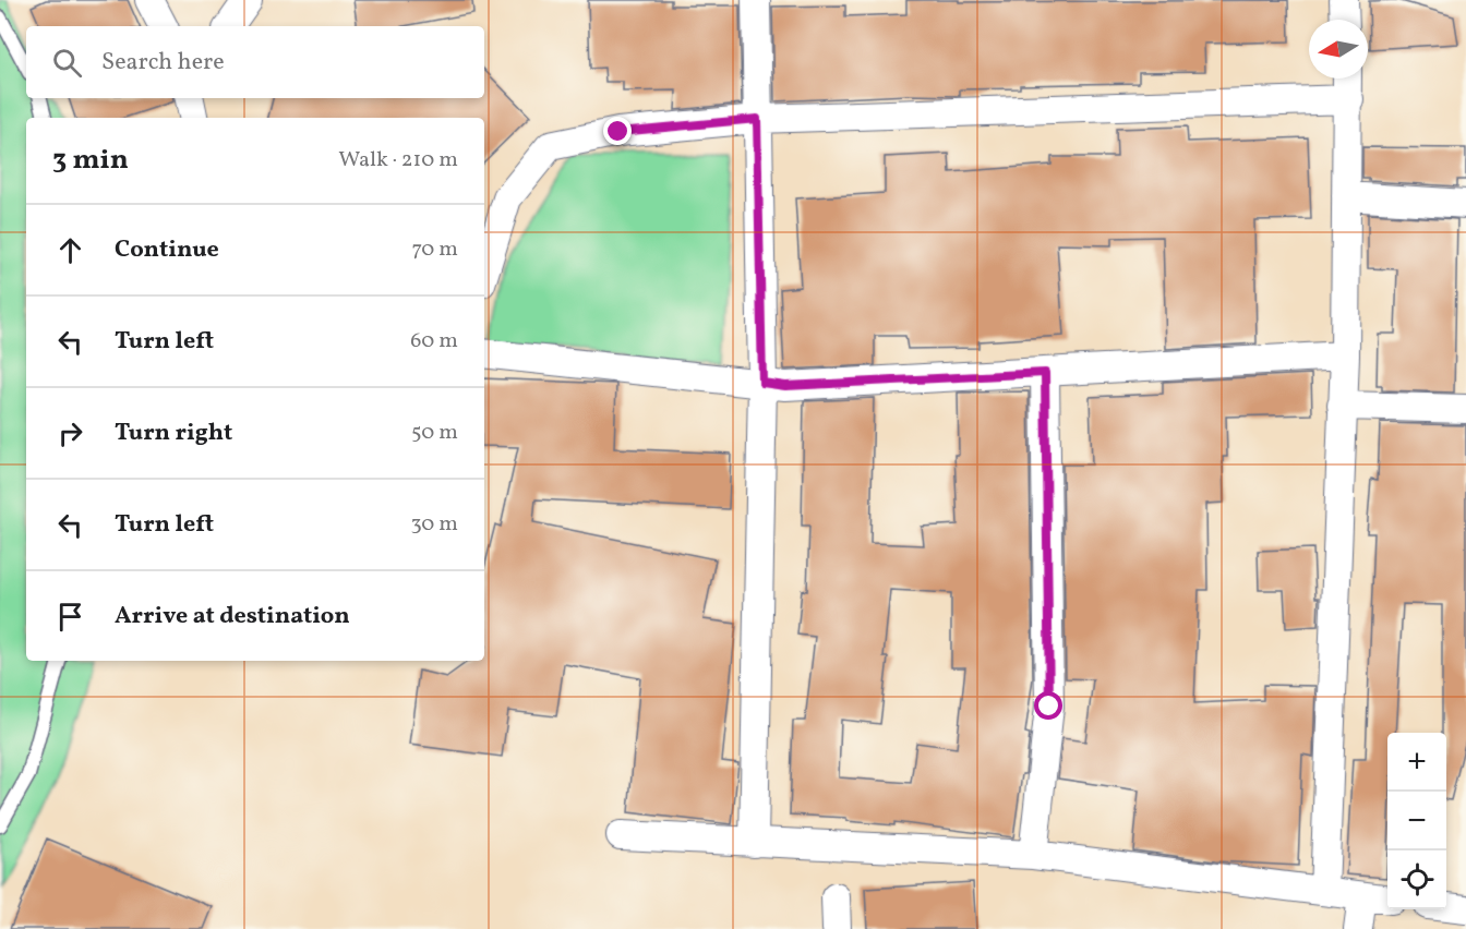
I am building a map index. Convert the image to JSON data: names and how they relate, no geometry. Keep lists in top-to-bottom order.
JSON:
{
  "north": "left",
  "page": {
    "search": "Search here",
    "heading": ["3 min", "Walk · 210 m"],
    "list": [
      ["Continue", "70 m"],
      ["Turn left", "60 m"],
      ["Turn right", "50 m"],
      ["Turn left", "30 m"],
      "Arrive at destination"
    ],
    "map_buttons": ["+", "−"]
  }
}
